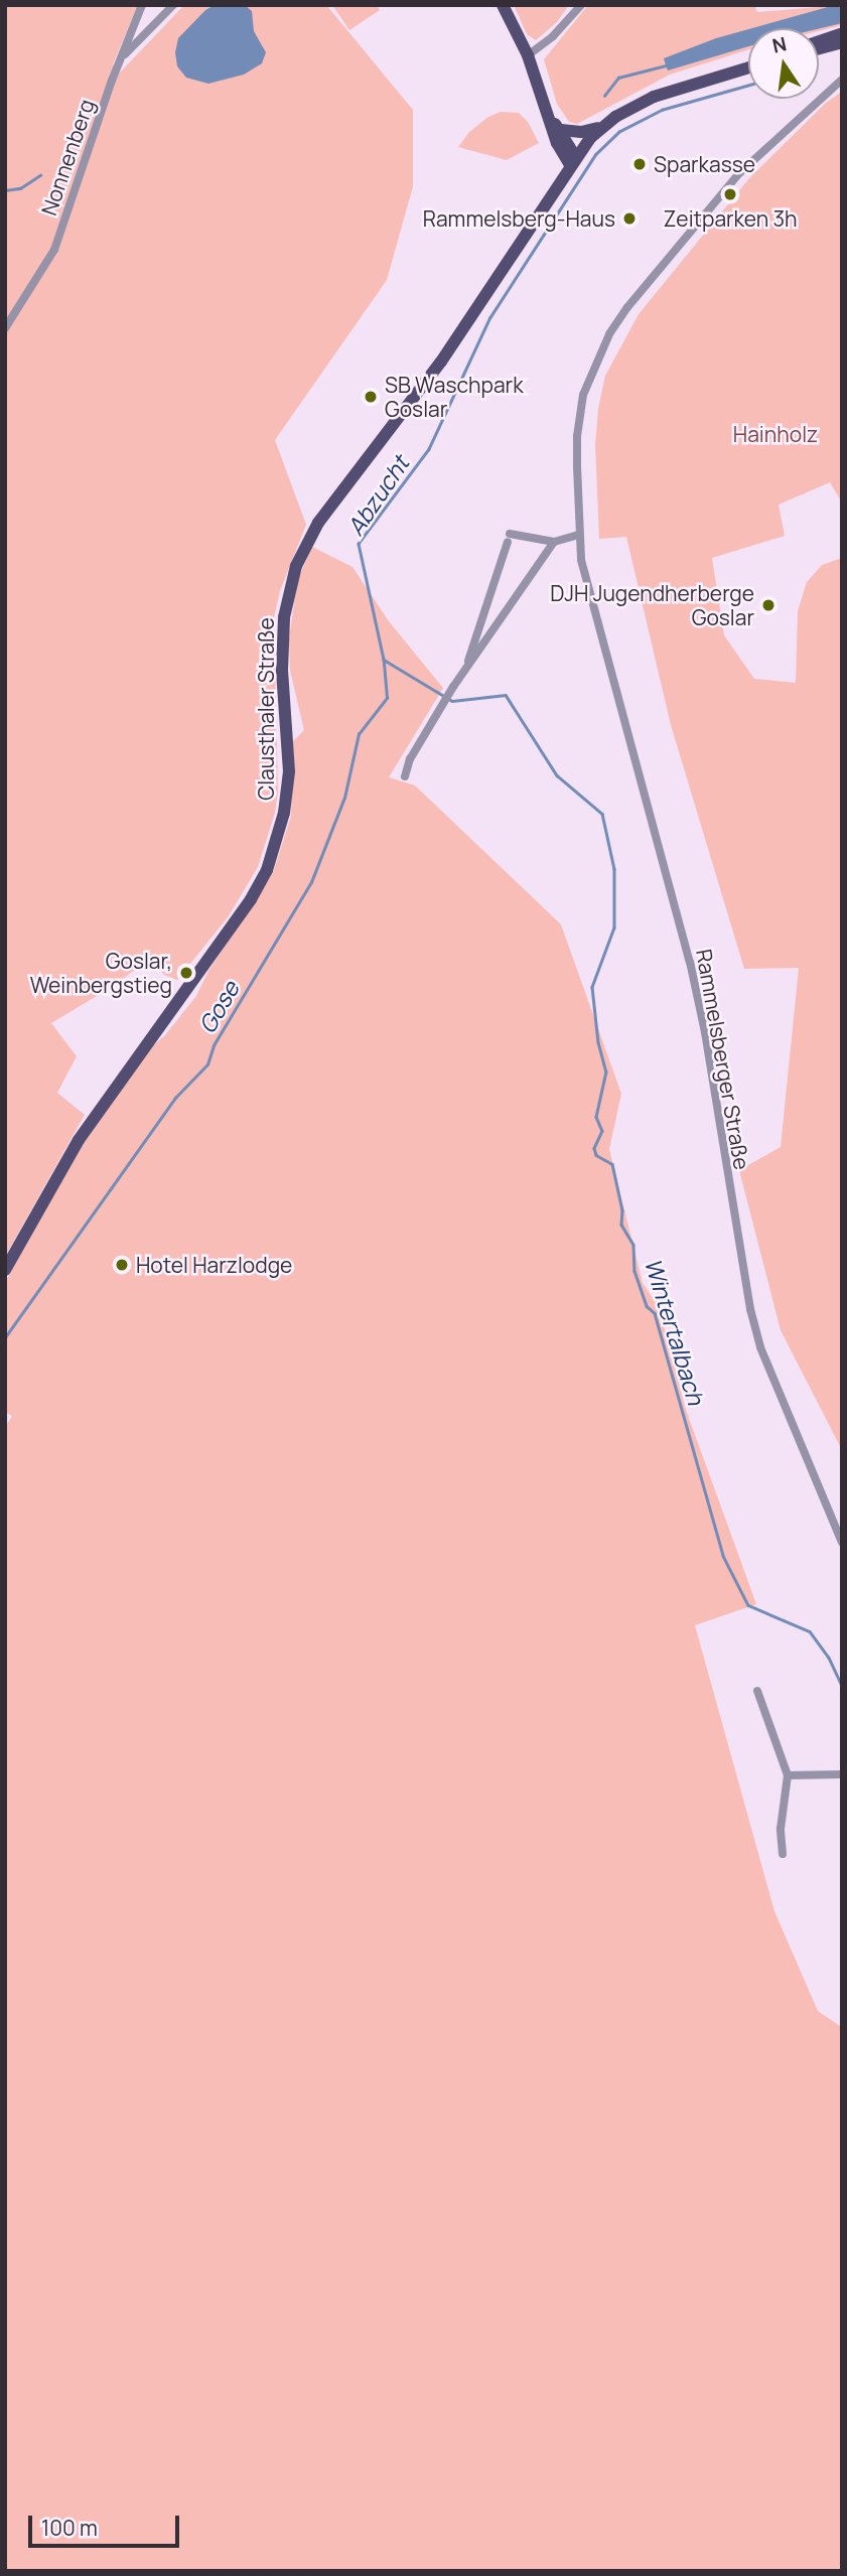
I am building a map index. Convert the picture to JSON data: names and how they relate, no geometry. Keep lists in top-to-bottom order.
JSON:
{
  "streets": {
    "main road": ["Clausthaler Straße"],
    "street": ["Nonnenberg", "Rammelsberger Straße"]
  },
  "water": ["Abzucht", "Gose", "Wintertalbach"],
  "parks": ["Hainholz"],
  "places": [
    "Sparkasse",
    "Zeitparken 3h",
    "Rammelsberg-Haus",
    "SB Waschpark Goslar",
    "DJH Jugendherberge Goslar",
    "Goslar, Weinbergstieg",
    "Hotel Harzlodge"
  ],
  "scale_bar": "100 m",
  "north": "top"
}
